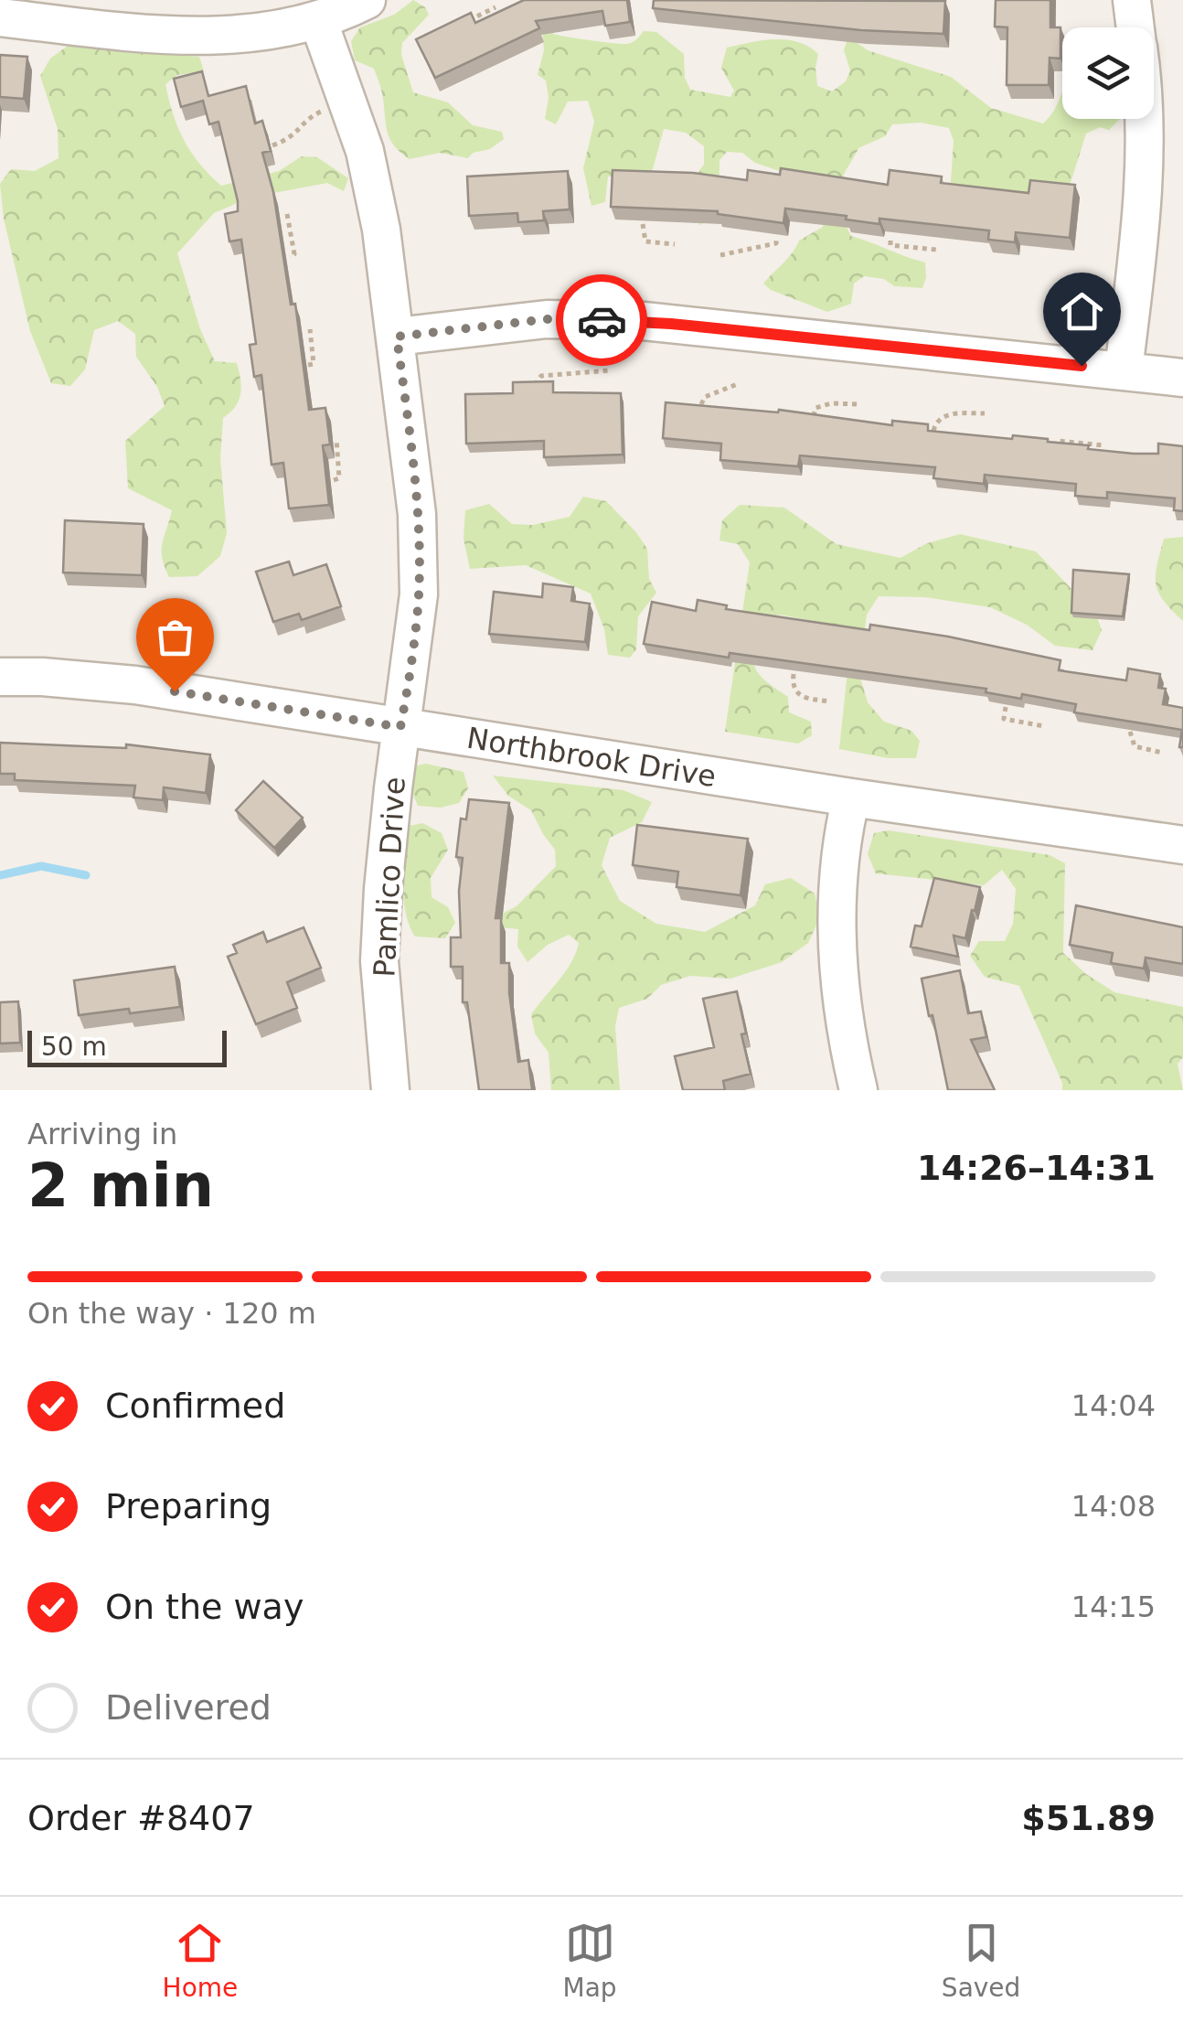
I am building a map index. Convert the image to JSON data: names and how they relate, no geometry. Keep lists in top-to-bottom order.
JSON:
{
  "streets": {
    "street": ["Northbrook Drive", "Pamlico Drive"]
  },
  "crossings": [
    ["Northbrook Drive", "Pamlico Drive"]
  ],
  "scale_bar": "50 m",
  "page": {
    "scale": "50 m",
    "heading": ["2 min", "Arriving in", "14:26–14:31"],
    "panel": ["Order #8407", "$51.89"],
    "bar": "On the way · 120 m",
    "list": [
      ["Confirmed", "14:04"],
      ["Preparing", "14:08"],
      ["On the way", "14:15"],
      "Delivered"
    ],
    "tabs": ["Home", "Map", "Saved"]
  }
}
